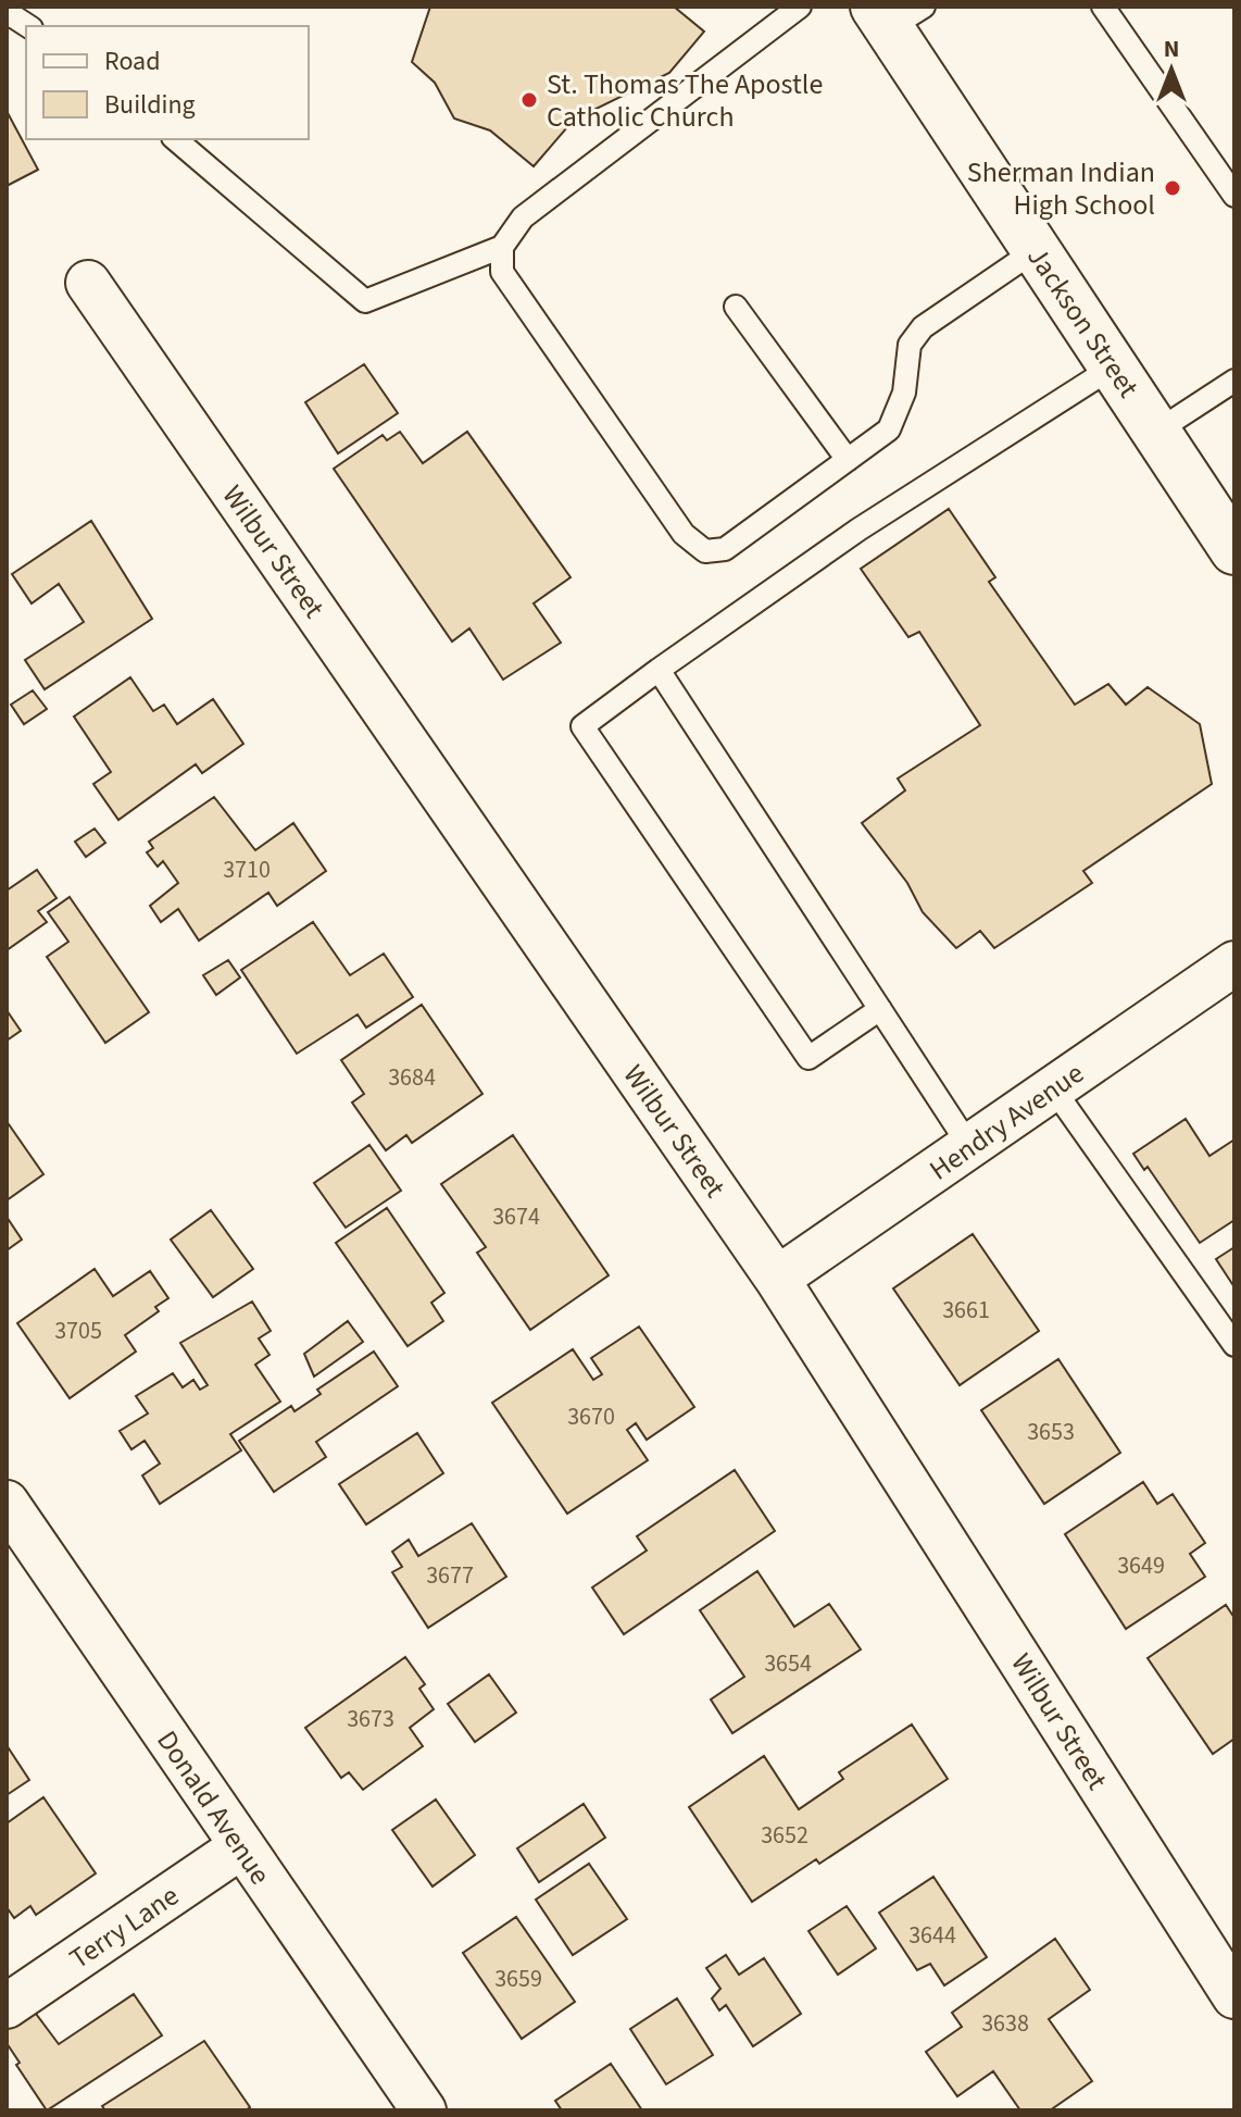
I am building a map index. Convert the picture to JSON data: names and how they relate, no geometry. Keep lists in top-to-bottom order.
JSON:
{
  "streets": {
    "street": [
      "Jackson Street",
      "Wilbur Street",
      "Hendry Avenue",
      "Donald Avenue",
      "Terry Lane"
    ]
  },
  "crossings": [
    ["Wilbur Street", "Hendry Avenue"],
    ["Donald Avenue", "Terry Lane"]
  ],
  "places": ["St. Thomas The Apostle Catholic Church", "Sherman Indian High School"],
  "house_numbers": [
    "3710",
    "3684",
    "3674",
    "3661",
    "3705",
    "3670",
    "3653",
    "3649",
    "3677",
    "3654",
    "3673",
    "3652",
    "3644",
    "3659",
    "3638"
  ],
  "legend": ["Road", "Building"],
  "north": "top"
}
